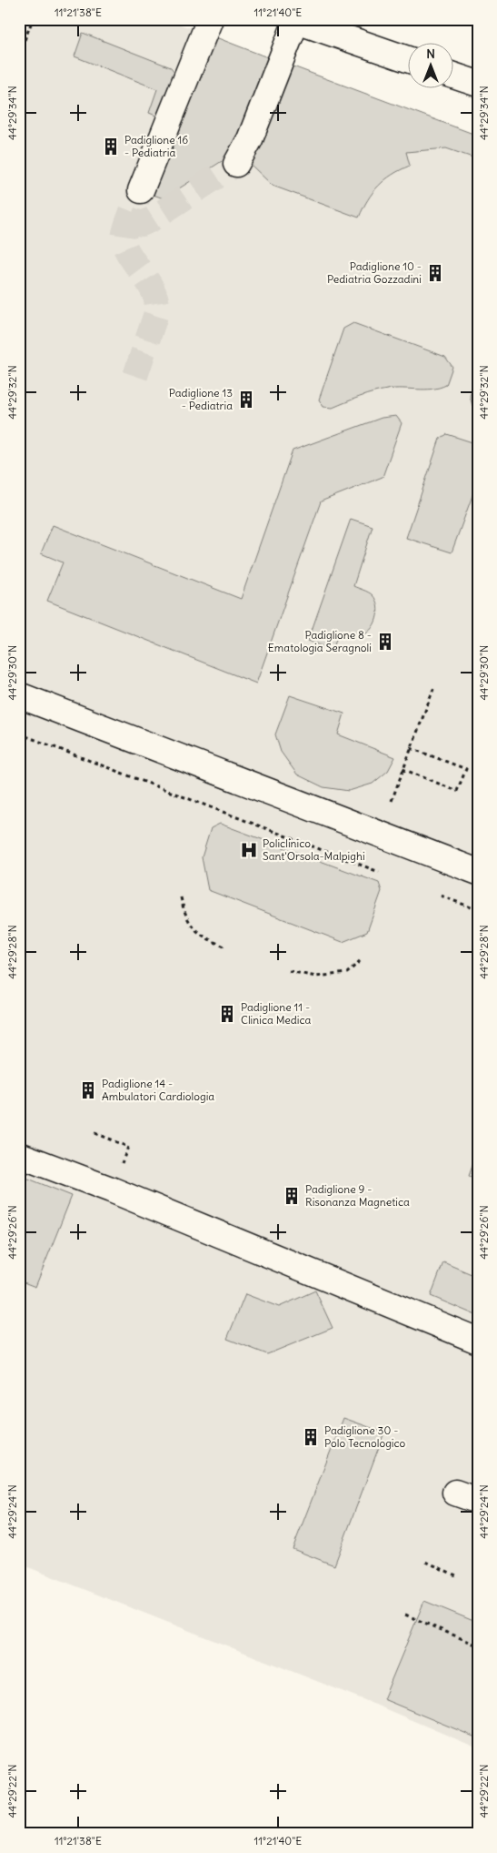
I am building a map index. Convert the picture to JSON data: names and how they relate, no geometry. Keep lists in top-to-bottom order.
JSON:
{
  "places": {
    "building": [
      "Padiglione 16 - Pediatria",
      "Padiglione 10 - Pediatria Gozzadini",
      "Padiglione 13 - Pediatria",
      "Padiglione 8 - Ematologia Seragnoli",
      "Padiglione 11 - Clinica Medica",
      "Padiglione 14 - Ambulatori Cardiologia",
      "Padiglione 9 - Risonanza Magnetica",
      "Padiglione 30 - Polo Tecnologico"
    ],
    "hospital": ["Policlinico Sant'Orsola-Malpighi"]
  },
  "north": "top",
  "coordinates": [
    "11°21'38\"E",
    "11°21'40\"E",
    "44°29'34\"N",
    "44°29'32\"N",
    "44°29'30\"N",
    "44°29'28\"N",
    "44°29'26\"N",
    "44°29'24\"N",
    "44°29'22\"N"
  ]
}
